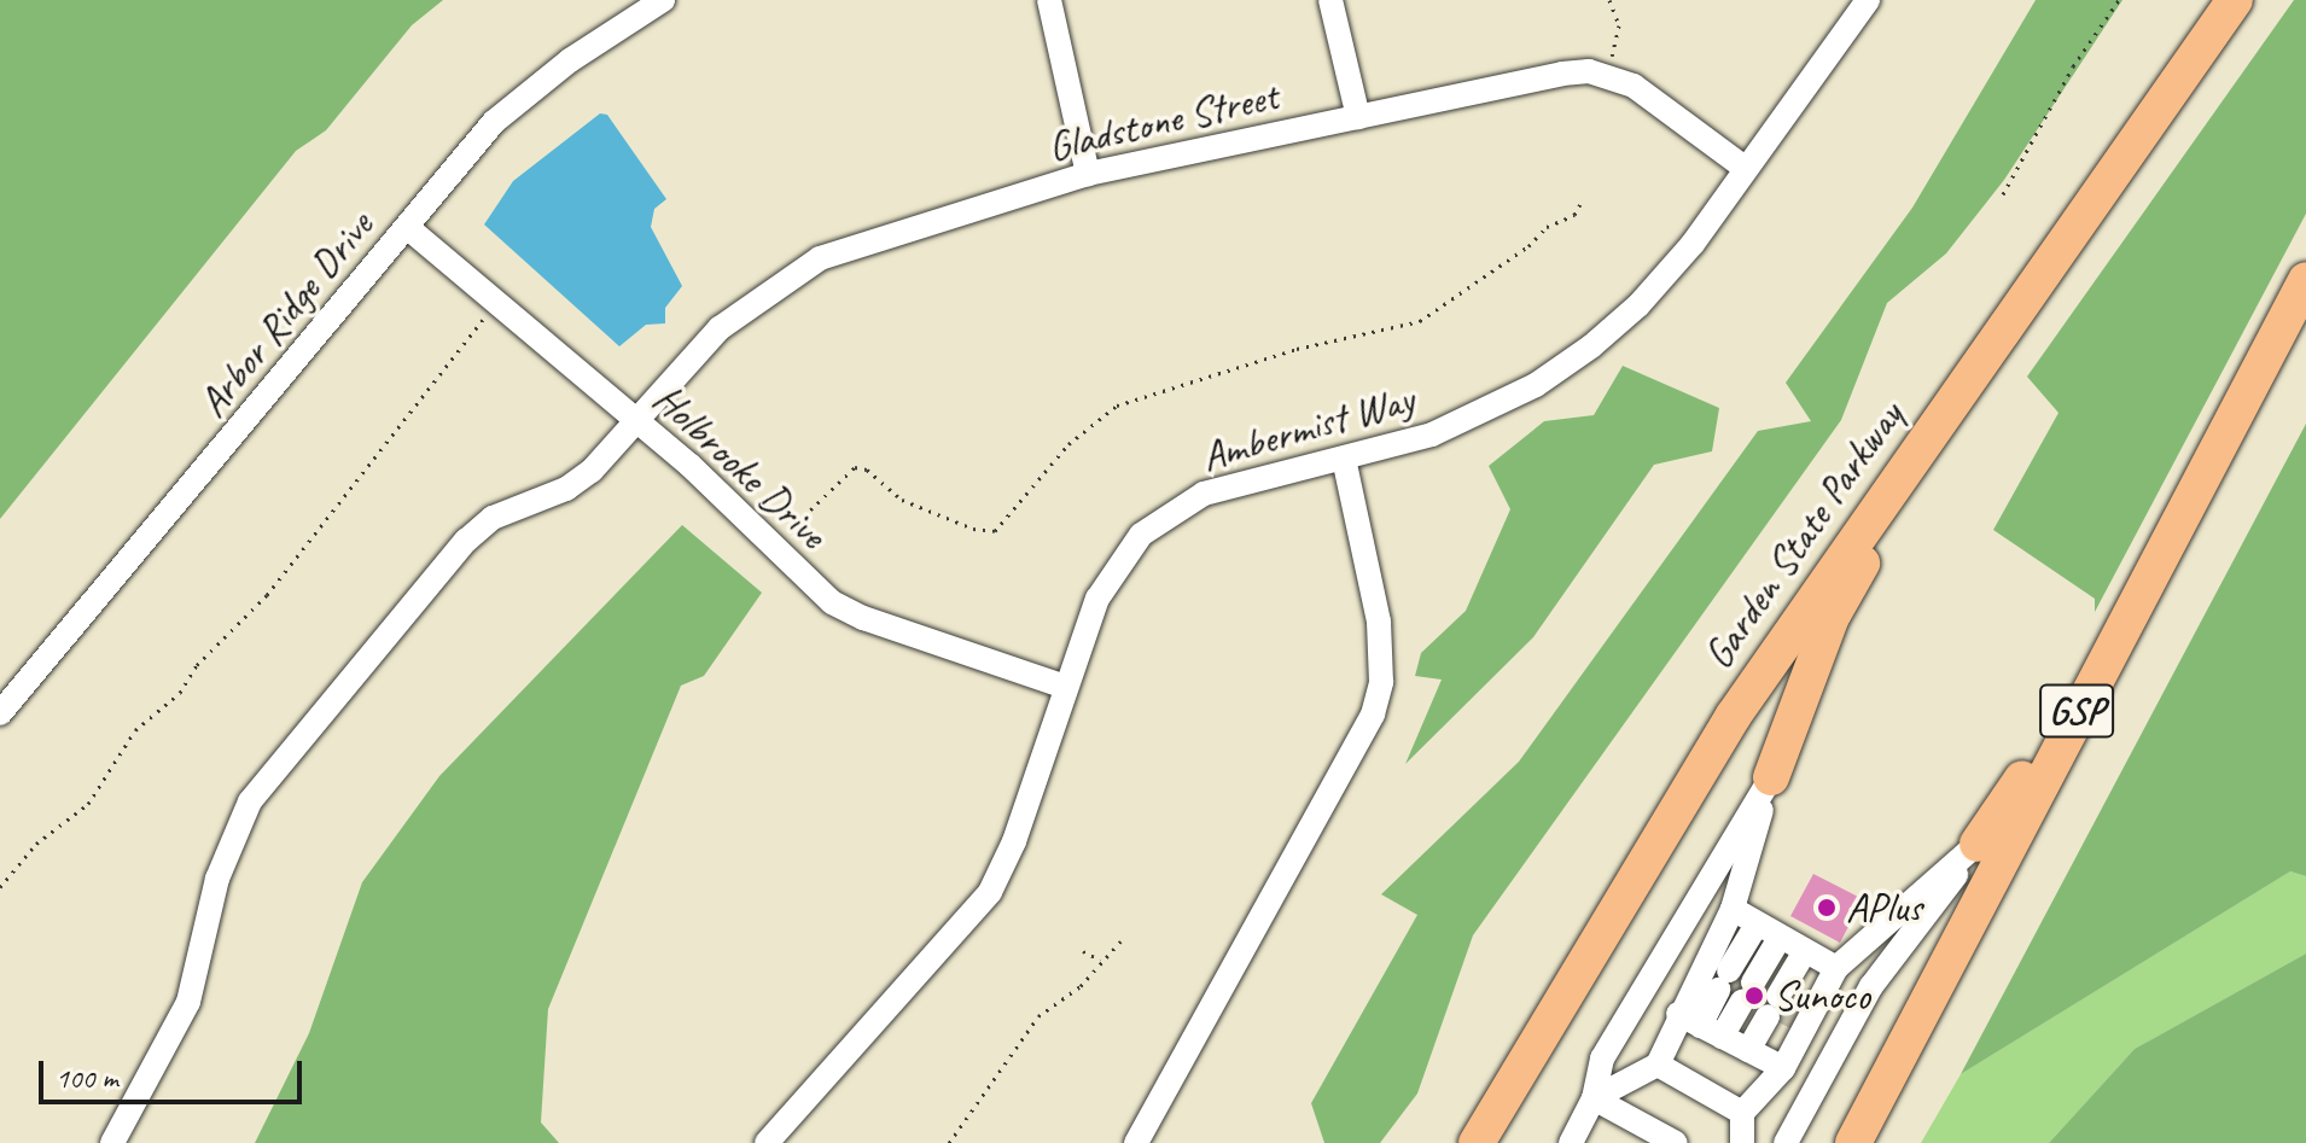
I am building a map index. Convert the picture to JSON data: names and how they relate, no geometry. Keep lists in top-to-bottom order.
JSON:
{
  "streets": {
    "highway": ["Garden State Parkway", "GSP"],
    "street": [
      "Gladstone Street",
      "Arbor Ridge Drive",
      "Ambermist Way",
      "Holbrooke Drive"
    ]
  },
  "crossings": [
    ["Gladstone Street", "Ambermist Way"],
    ["Gladstone Street", "Holbrooke Drive"],
    ["Arbor Ridge Drive", "Holbrooke Drive"],
    ["Ambermist Way", "Holbrooke Drive"]
  ],
  "places": ["APlus", "Sunoco"],
  "scale_bar": "100 m"
}
